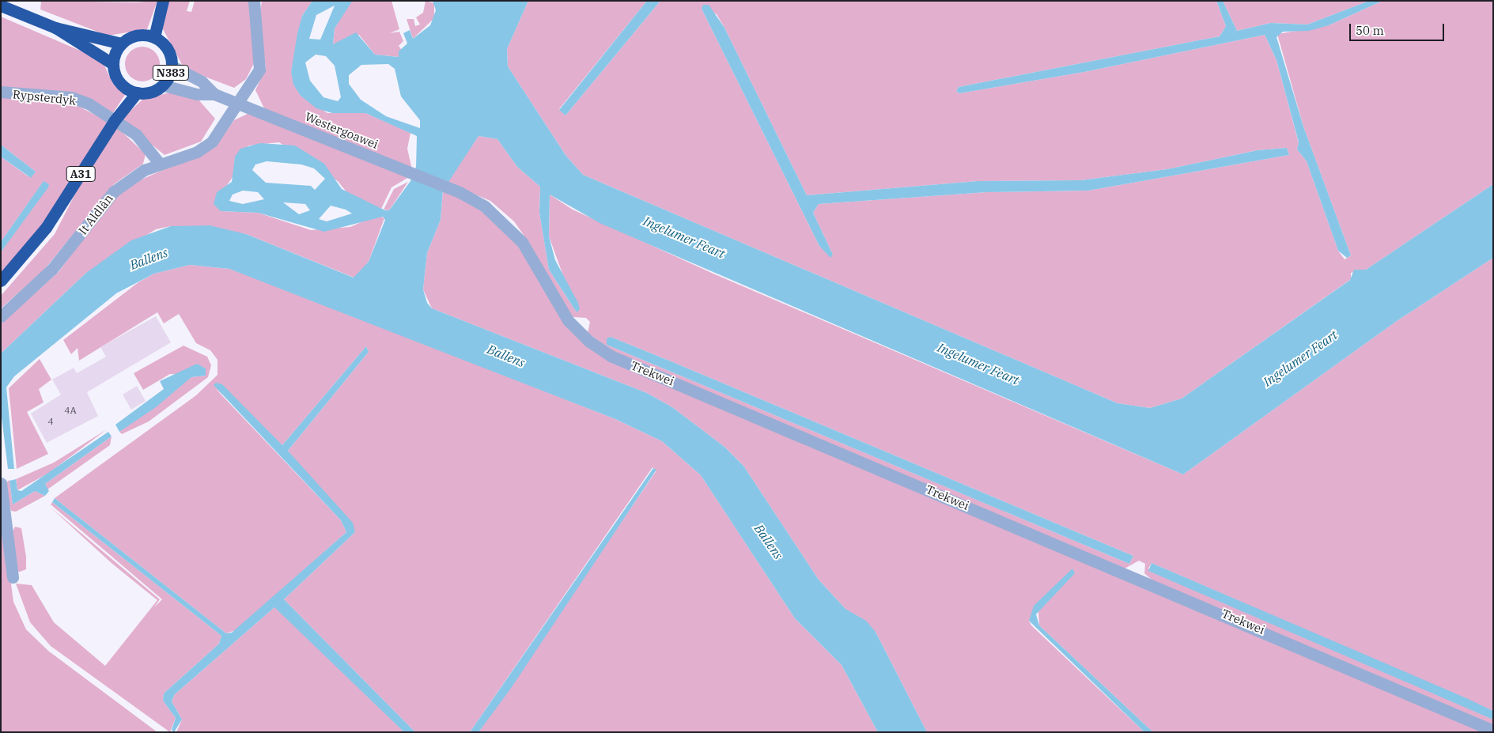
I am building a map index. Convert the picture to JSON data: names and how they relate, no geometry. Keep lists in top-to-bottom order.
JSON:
{
  "streets": {
    "highway": ["N383", "A31"],
    "street": [
      "Rypsterdyk",
      "Westergoawei",
      "It Aldlân",
      "Trekwei"
    ]
  },
  "crossings": [
    ["N383", "Westergoawei"],
    ["N383", "A31"],
    ["Rypsterdyk", "A31"],
    ["Rypsterdyk", "It Aldlân"],
    ["Westergoawei", "A31"],
    ["Westergoawei", "It Aldlân"],
    ["Westergoawei", "Trekwei"]
  ],
  "water": ["Ingelumer Feart", "Ballens"],
  "house_numbers": ["4A", "4"],
  "scale_bar": "50 m"
}
